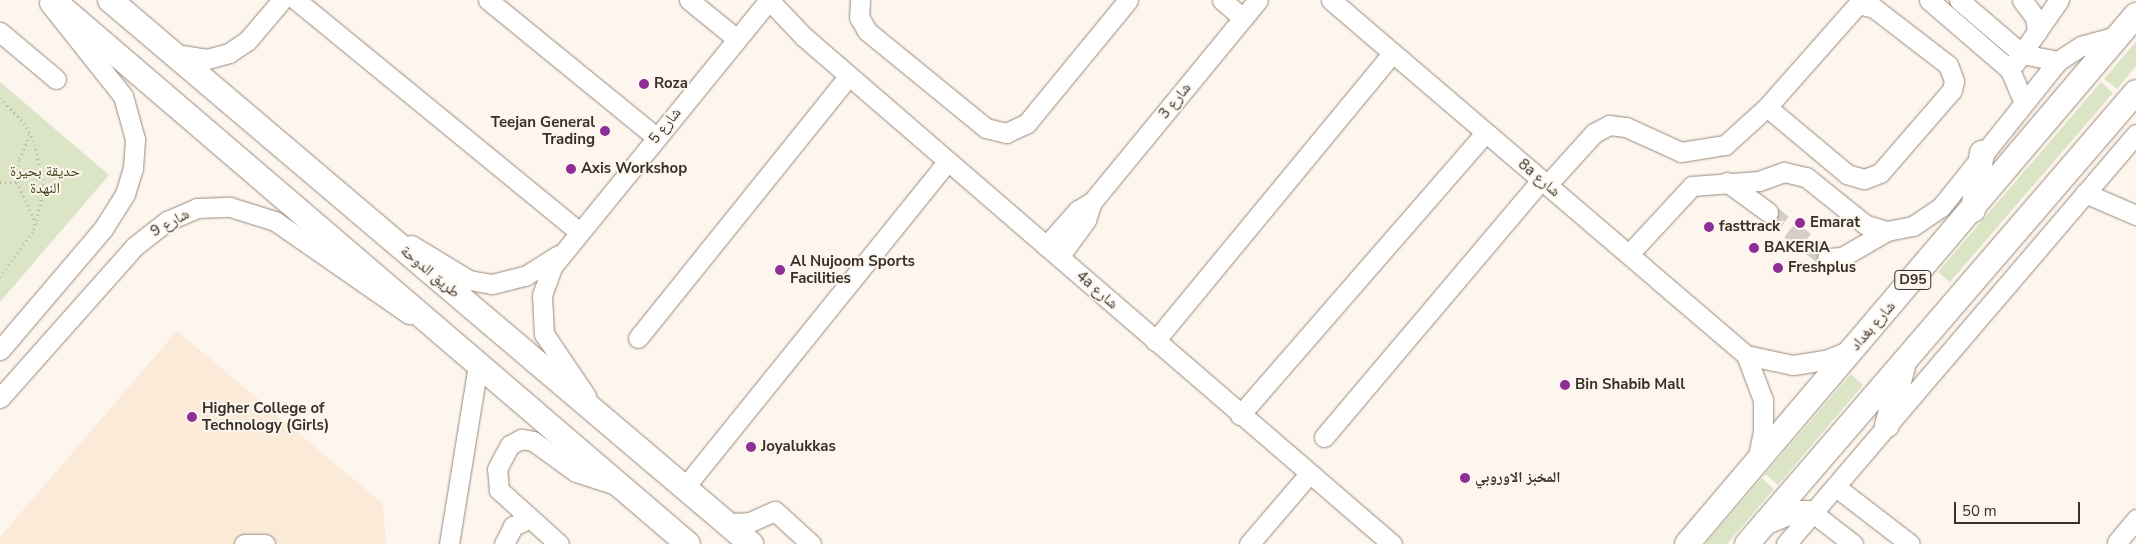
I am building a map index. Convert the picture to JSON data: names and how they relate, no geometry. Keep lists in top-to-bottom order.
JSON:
{
  "streets": {
    "main road": ["طريق الدوحة", "D95", "شارع بغداد"],
    "street": [
      "شارع 3",
      "شارع 5",
      "8a شارع",
      "شارع 9",
      "4a شارع"
    ]
  },
  "crossings": [
    ["شارع 3", "4a شارع"],
    ["شارع 5", "طريق الدوحة"],
    ["شارع 5", "4a شارع"],
    ["8a شارع", "شارع بغداد"]
  ],
  "parks": ["حديقة بحيرة النهدة"],
  "places": [
    "Roza",
    "Teejan General Trading",
    "Axis Workshop",
    "Emarat",
    "fasttrack",
    "BAKERIA",
    "Freshplus",
    "Al Nujoom Sports Facilities",
    "Bin Shabib Mall",
    "Higher College of Technology (Girls)",
    "Joyalukkas",
    "المخبز الاوروبي"
  ],
  "scale_bar": "50 m"
}
